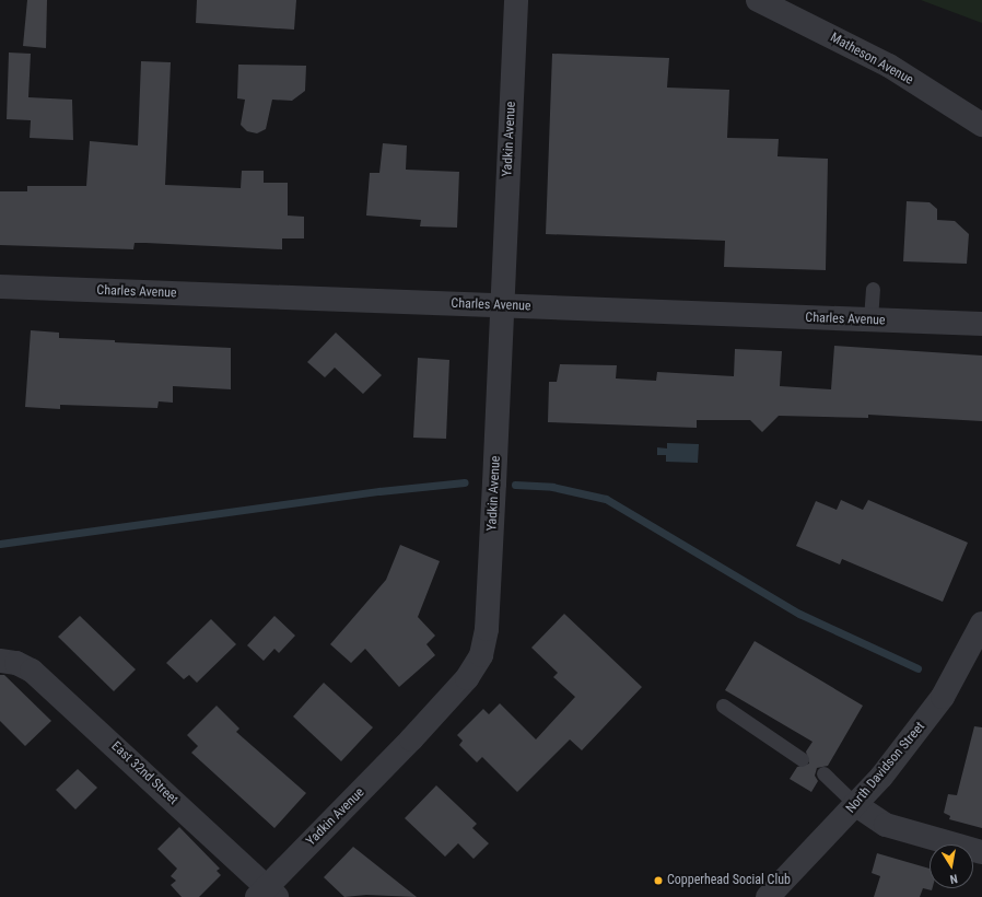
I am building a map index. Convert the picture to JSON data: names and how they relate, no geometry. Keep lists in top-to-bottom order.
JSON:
{
  "streets": {
    "street": [
      "Matheson Avenue",
      "Yadkin Avenue",
      "Charles Avenue",
      "North Davidson Street",
      "East 32nd Street"
    ]
  },
  "crossings": [
    ["Yadkin Avenue", "Charles Avenue"],
    ["Yadkin Avenue", "East 32nd Street"]
  ],
  "places": ["Copperhead Social Club"],
  "north": "bottom"
}
